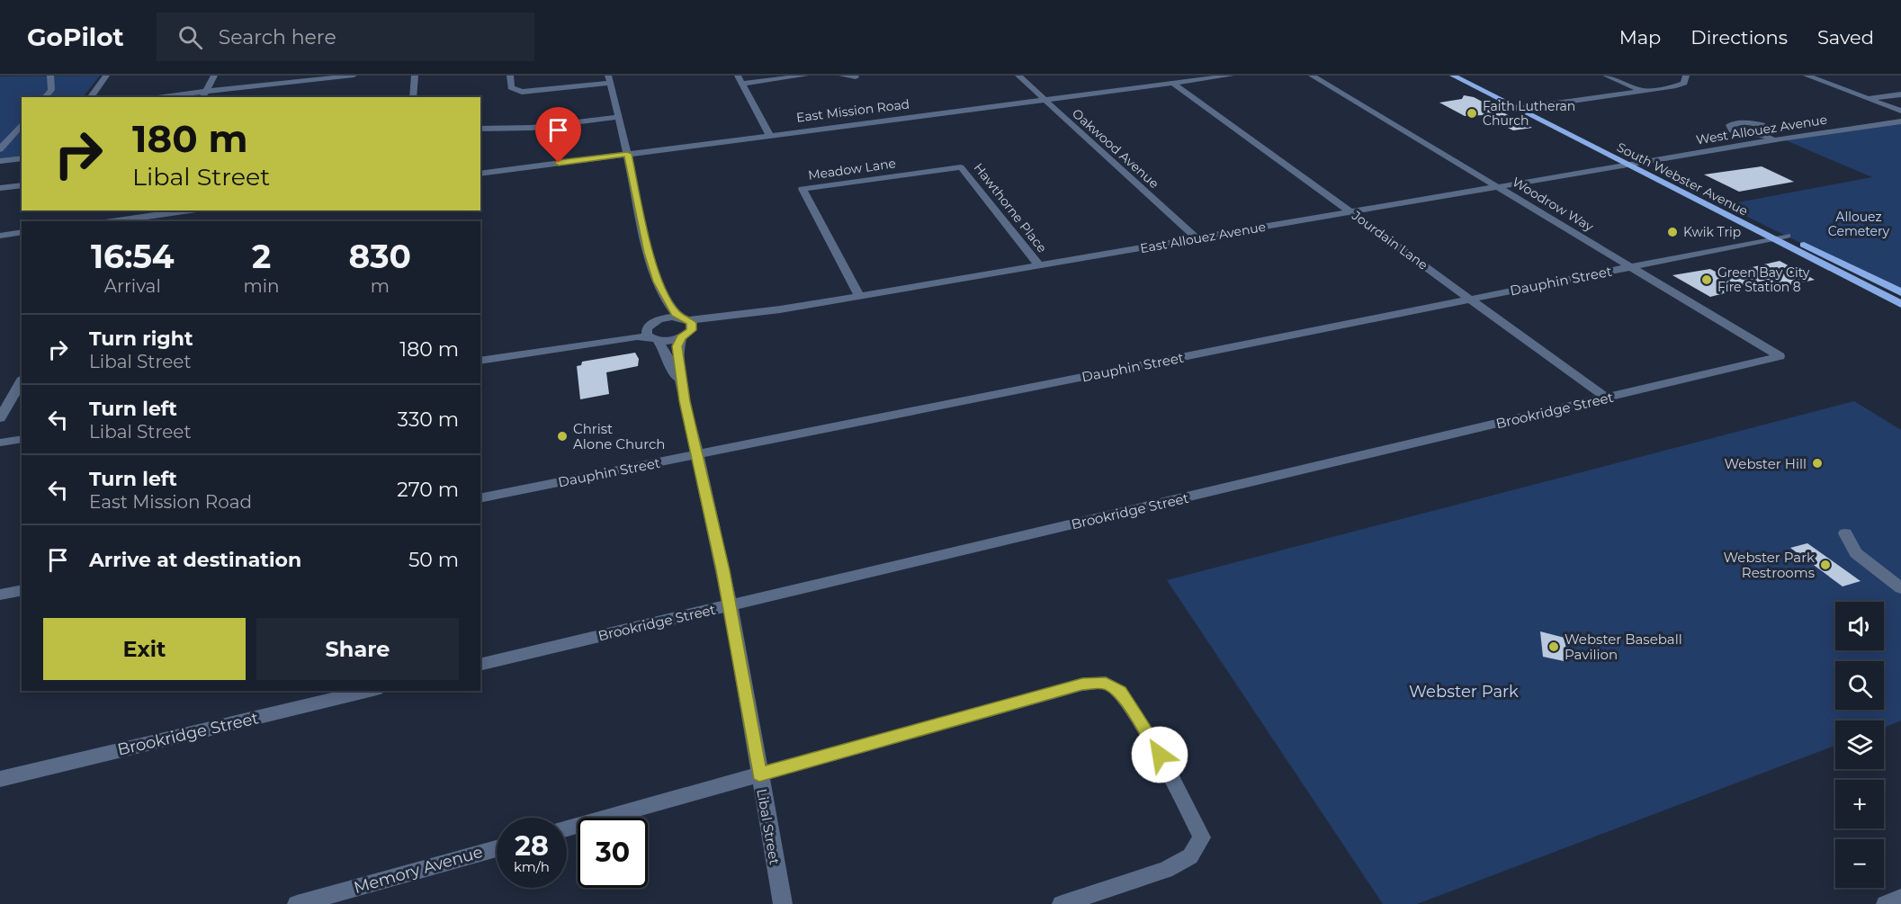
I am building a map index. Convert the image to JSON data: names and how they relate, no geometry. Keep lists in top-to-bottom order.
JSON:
{
  "streets": {
    "main road": ["South Webster Avenue"],
    "street": [
      "East Mission Road",
      "West Allouez Avenue",
      "Oakwood Avenue",
      "Meadow Lane",
      "Woodrow Way",
      "Hawthorne Place",
      "East Allouez Avenue",
      "Jourdain Lane",
      "Dauphin Street",
      "Brookridge Street",
      "Libal Street",
      "Memory Avenue"
    ]
  },
  "crossings": [
    ["East Mission Road", "Oakwood Avenue"],
    ["East Mission Road", "Jourdain Lane"],
    ["West Allouez Avenue", "South Webster Avenue"],
    ["West Allouez Avenue", "East Allouez Avenue"],
    ["Oakwood Avenue", "East Allouez Avenue"],
    ["Meadow Lane", "Hawthorne Place"],
    ["Meadow Lane", "East Allouez Avenue"],
    ["South Webster Avenue", "East Allouez Avenue"],
    ["South Webster Avenue", "Dauphin Street"],
    ["Woodrow Way", "East Allouez Avenue"],
    ["Woodrow Way", "Dauphin Street"],
    ["Woodrow Way", "Brookridge Street"],
    ["Hawthorne Place", "East Allouez Avenue"],
    ["East Allouez Avenue", "Jourdain Lane"],
    ["East Allouez Avenue", "Libal Street"],
    ["Jourdain Lane", "Dauphin Street"],
    ["Jourdain Lane", "Brookridge Street"],
    ["Dauphin Street", "Libal Street"],
    ["Brookridge Street", "Libal Street"]
  ],
  "parks": ["Allouez Cemetery", "Webster Park"],
  "places": [
    "Faith Lutheran Church",
    "Kwik Trip",
    "Green Bay City Fire Station 8",
    "Christ Alone Church",
    "Webster Hill",
    "Webster Park Restrooms",
    "Webster Baseball Pavilion"
  ],
  "page": {
    "header": "GoPilot",
    "search": "Search here",
    "nav": ["Map", "Directions", "Saved"],
    "turn": ["180 m", "Libal Street"],
    "eta": [
      "16:54",
      "Arrival",
      "2",
      "min",
      "830",
      "m"
    ],
    "list": [
      {
        "name": "Turn right",
        "note": "Libal Street",
        "value": "180 m"
      },
      {
        "name": "Turn left",
        "note": "Libal Street",
        "value": "330 m"
      },
      {
        "name": "Turn left",
        "note": "East Mission Road",
        "value": "270 m"
      },
      {
        "name": "Arrive at destination",
        "value": "50 m"
      }
    ],
    "map_buttons": ["+", "−"],
    "buttons": ["Exit", "Share"],
    "speed": "28 km/h",
    "limit": "30"
  }
}
